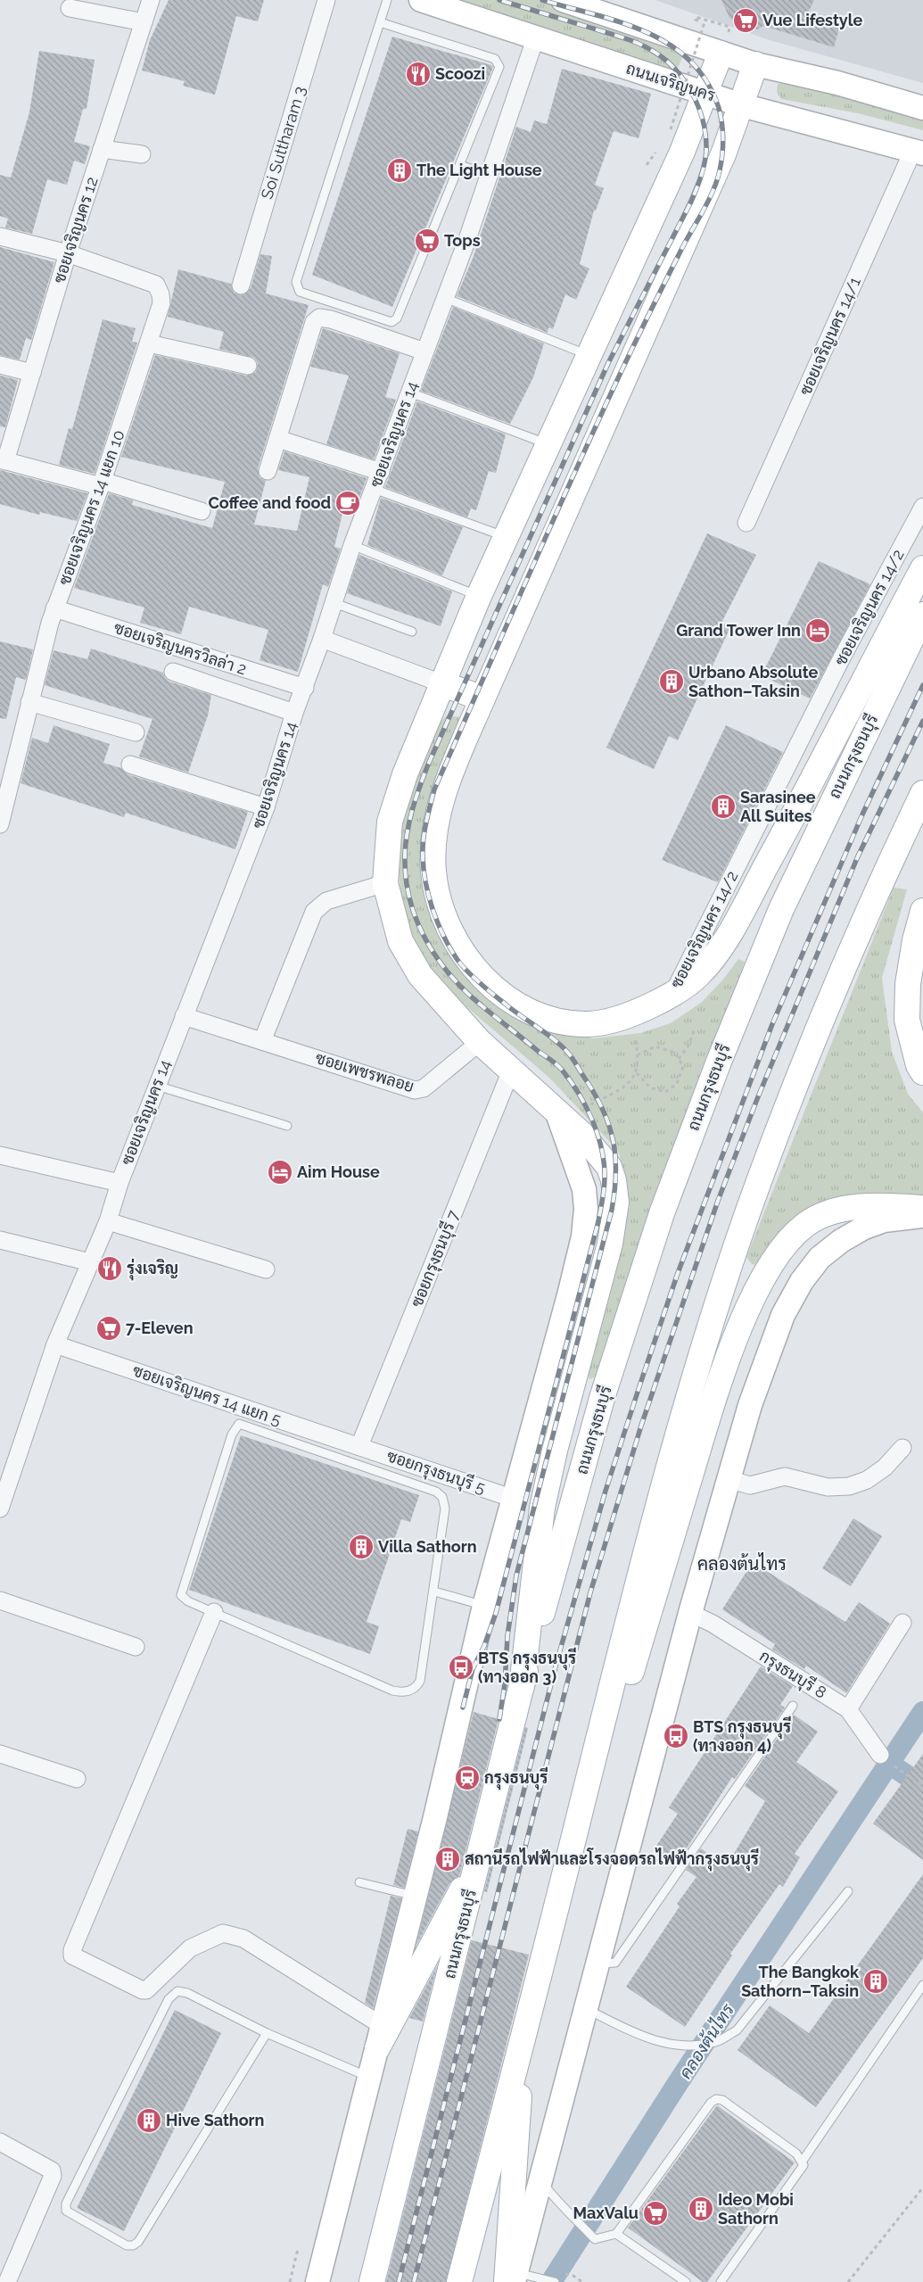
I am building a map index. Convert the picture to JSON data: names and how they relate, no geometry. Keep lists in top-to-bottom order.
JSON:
{
  "streets": {
    "main road": ["ถนนเจริญนคร", "ถนนกรุงธนบุรี"],
    "street": [
      "Soi Suttharam 3",
      "ซอยเจริญนคร 12",
      "ซอยเจริญนคร 14/1",
      "ซอยเจริญนคร 14",
      "ซอยเจริญนคร 14 แยก 10",
      "ซอยเจริญนคร 14/2",
      "ซอยเจริญนครวิลล่า 2",
      "ซอยเพชรพลอย",
      "ซอยกรุงธนบุรี 7",
      "ซอยเจริญนคร 14 แยก 5",
      "ซอยกรุงธนบุรี 5",
      "กรุงธนบุรี 8"
    ]
  },
  "crossings": [
    ["ถนนเจริญนคร", "ซอยเจริญนคร 14/1"],
    ["ถนนเจริญนคร", "ซอยเจริญนคร 14"],
    ["ซอยเจริญนคร 12", "ซอยเจริญนคร 14 แยก 10"],
    ["ซอยเจริญนคร 14", "ซอยเจริญนครวิลล่า 2"],
    ["ซอยเจริญนคร 14", "ซอยเพชรพลอย"],
    ["ซอยเจริญนคร 14", "ซอยเจริญนคร 14 แยก 5"],
    ["ซอยเจริญนคร 14 แยก 10", "ซอยเจริญนครวิลล่า 2"],
    ["ซอยกรุงธนบุรี 7", "ซอยเจริญนคร 14 แยก 5"],
    ["ซอยกรุงธนบุรี 7", "ซอยกรุงธนบุรี 5"],
    ["ซอยเจริญนคร 14 แยก 5", "ซอยกรุงธนบุรี 5"]
  ],
  "districts": ["คลองต้นไทร"],
  "water": ["คลองต้นไทร"],
  "places": {
    "supermarket": [
      "Vue Lifestyle",
      "Tops",
      "7-Eleven",
      "MaxValu"
    ],
    "restaurant": ["Scoozi", "รุ่งเจริญ"],
    "building": [
      "The Light House",
      "Urbano Absolute Sathon–Taksin",
      "Sarasinee All Suites",
      "Villa Sathorn",
      "สถานีรถไฟฟ้าและโรงจอดรถไฟฟ้ากรุงธนบุรี",
      "The Bangkok Sathorn–Taksin",
      "Hive Sathorn",
      "Ideo Mobi Sathorn"
    ],
    "cafe": ["Coffee and food"],
    "hotel": ["Grand Tower Inn", "Aim House"],
    "bus stop": ["BTS กรุงธนบุรี (ทางออก 3)", "BTS กรุงธนบุรี (ทางออก 4)"],
    "station": ["กรุงธนบุรี"]
  }
}
